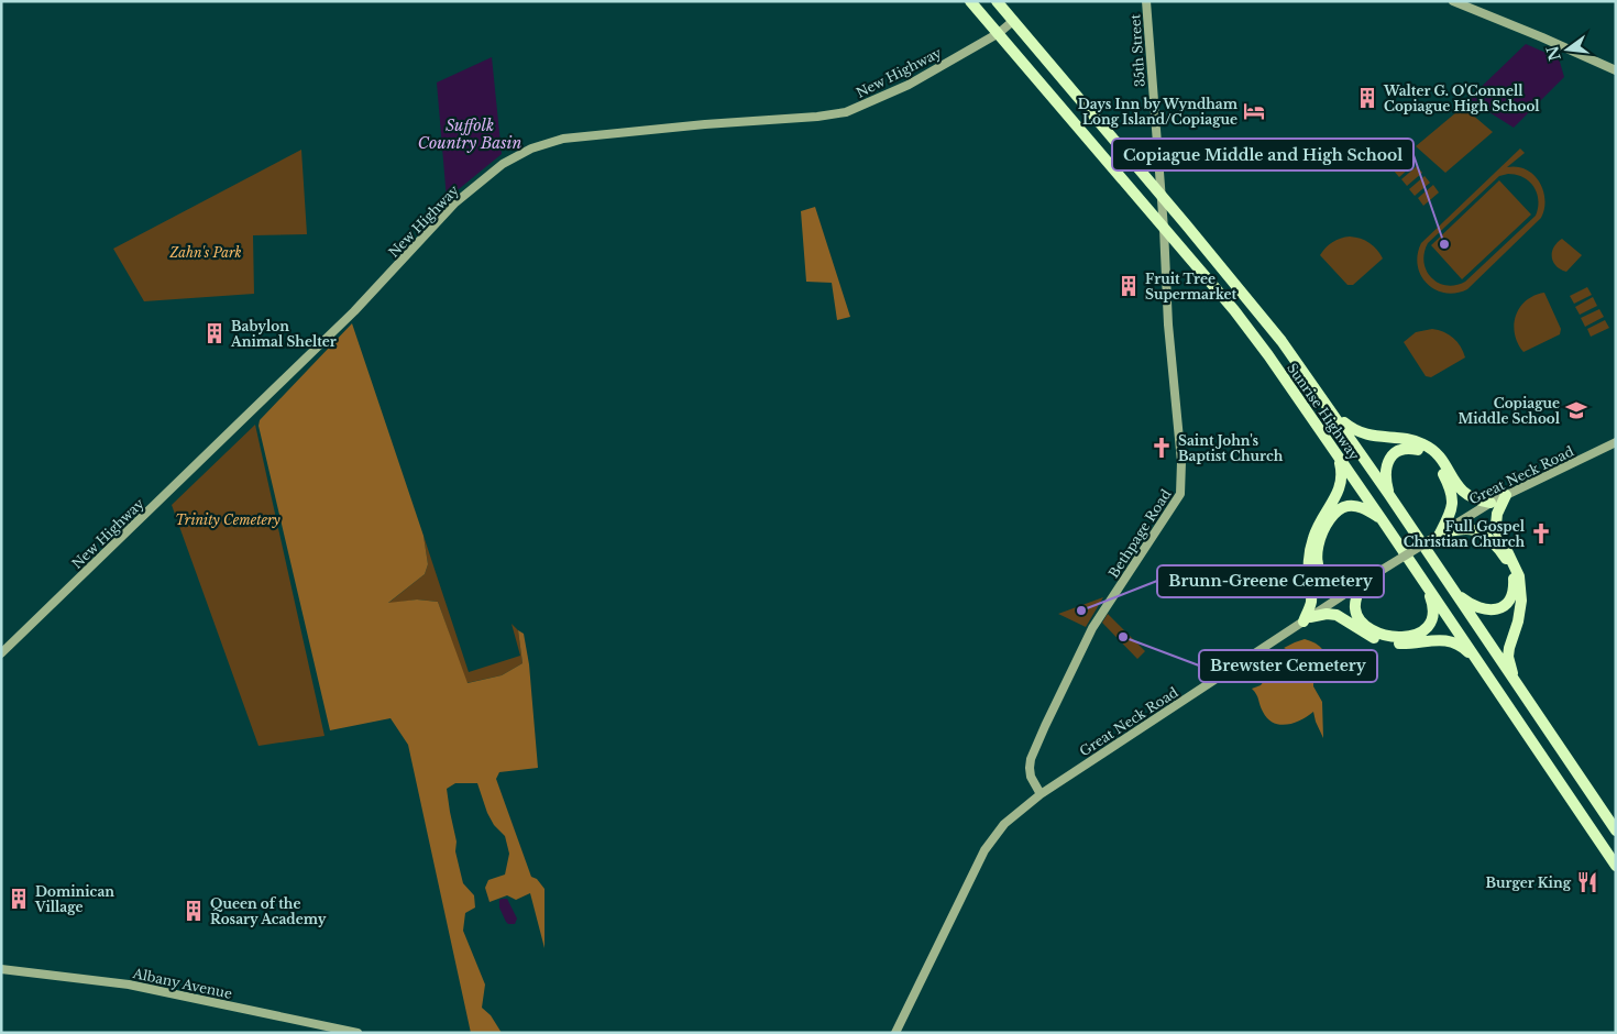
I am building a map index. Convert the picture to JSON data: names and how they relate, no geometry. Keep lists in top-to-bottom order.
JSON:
{
  "streets": {
    "highway": ["Sunrise Highway"],
    "main road": [
      "35th Street",
      "New Highway",
      "Great Neck Road",
      "Bethpage Road",
      "Albany Avenue"
    ]
  },
  "crossings": [
    ["35th Street", "Sunrise Highway"],
    ["35th Street", "Bethpage Road"],
    ["New Highway", "Sunrise Highway"],
    ["Sunrise Highway", "Bethpage Road"],
    ["Great Neck Road", "Bethpage Road"]
  ],
  "water": ["Suffolk Country Basin"],
  "parks": ["Zahn's Park", "Trinity Cemetery"],
  "places": {
    "building": [
      "Walter G. O'Connell Copiague High School",
      "Fruit Tree Supermarket",
      "Babylon Animal Shelter",
      "Dominican Village",
      "Queen of the Rosary Academy"
    ],
    "hotel": ["Days Inn by Wyndham Long Island/Copiague"],
    "other": ["Copiague Middle and High School", "Brunn-Greene Cemetery", "Brewster Cemetery"],
    "school or university": ["Copiague Middle School"],
    "church": ["Saint John's Baptist Church", "Full Gospel Christian Church"],
    "restaurant": ["Burger King"]
  },
  "north": "left"
}
